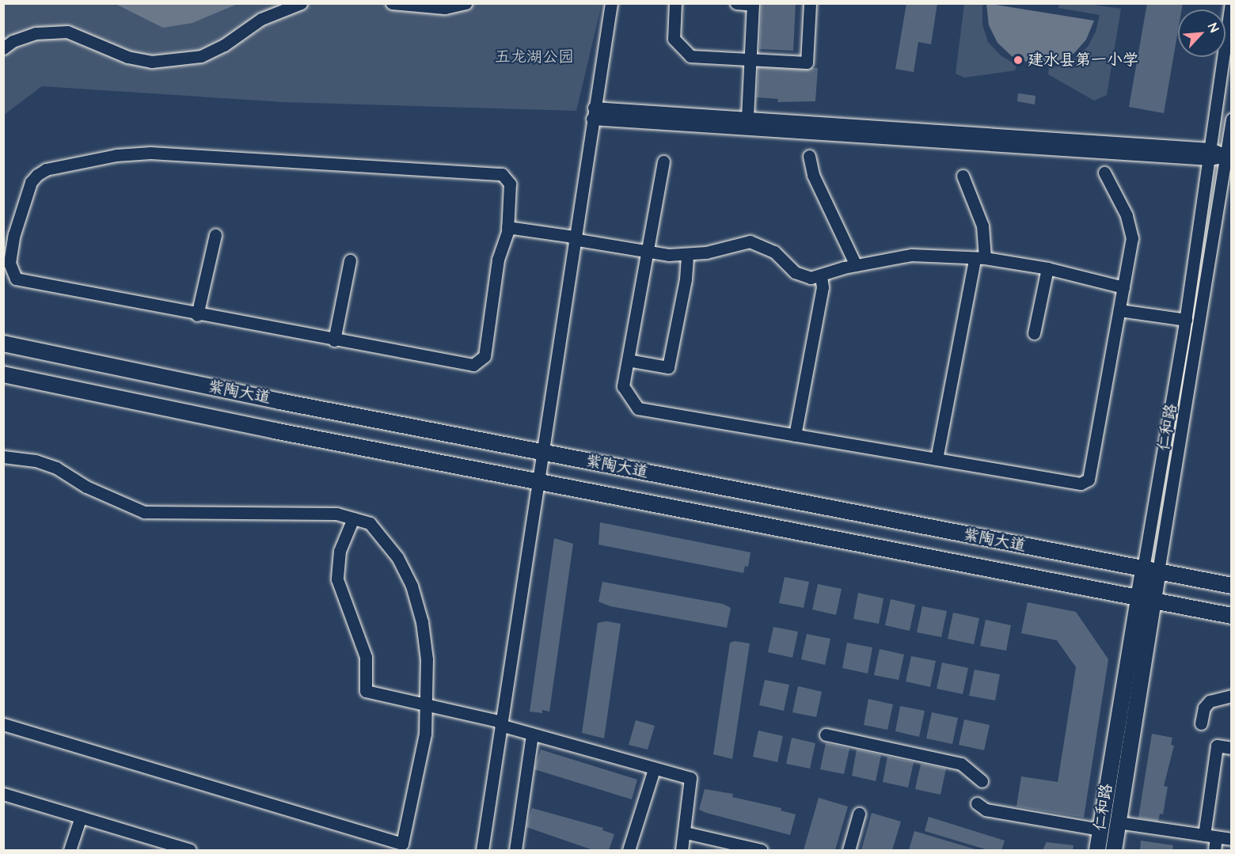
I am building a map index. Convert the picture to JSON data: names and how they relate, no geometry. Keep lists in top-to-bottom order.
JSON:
{
  "streets": {
    "main road": ["紫陶大道", "仁和路"]
  },
  "crossings": [
    ["紫陶大道", "仁和路"]
  ],
  "parks": ["五龙湖公园"],
  "places": ["建水县第一小学"],
  "north": "top right"
}
